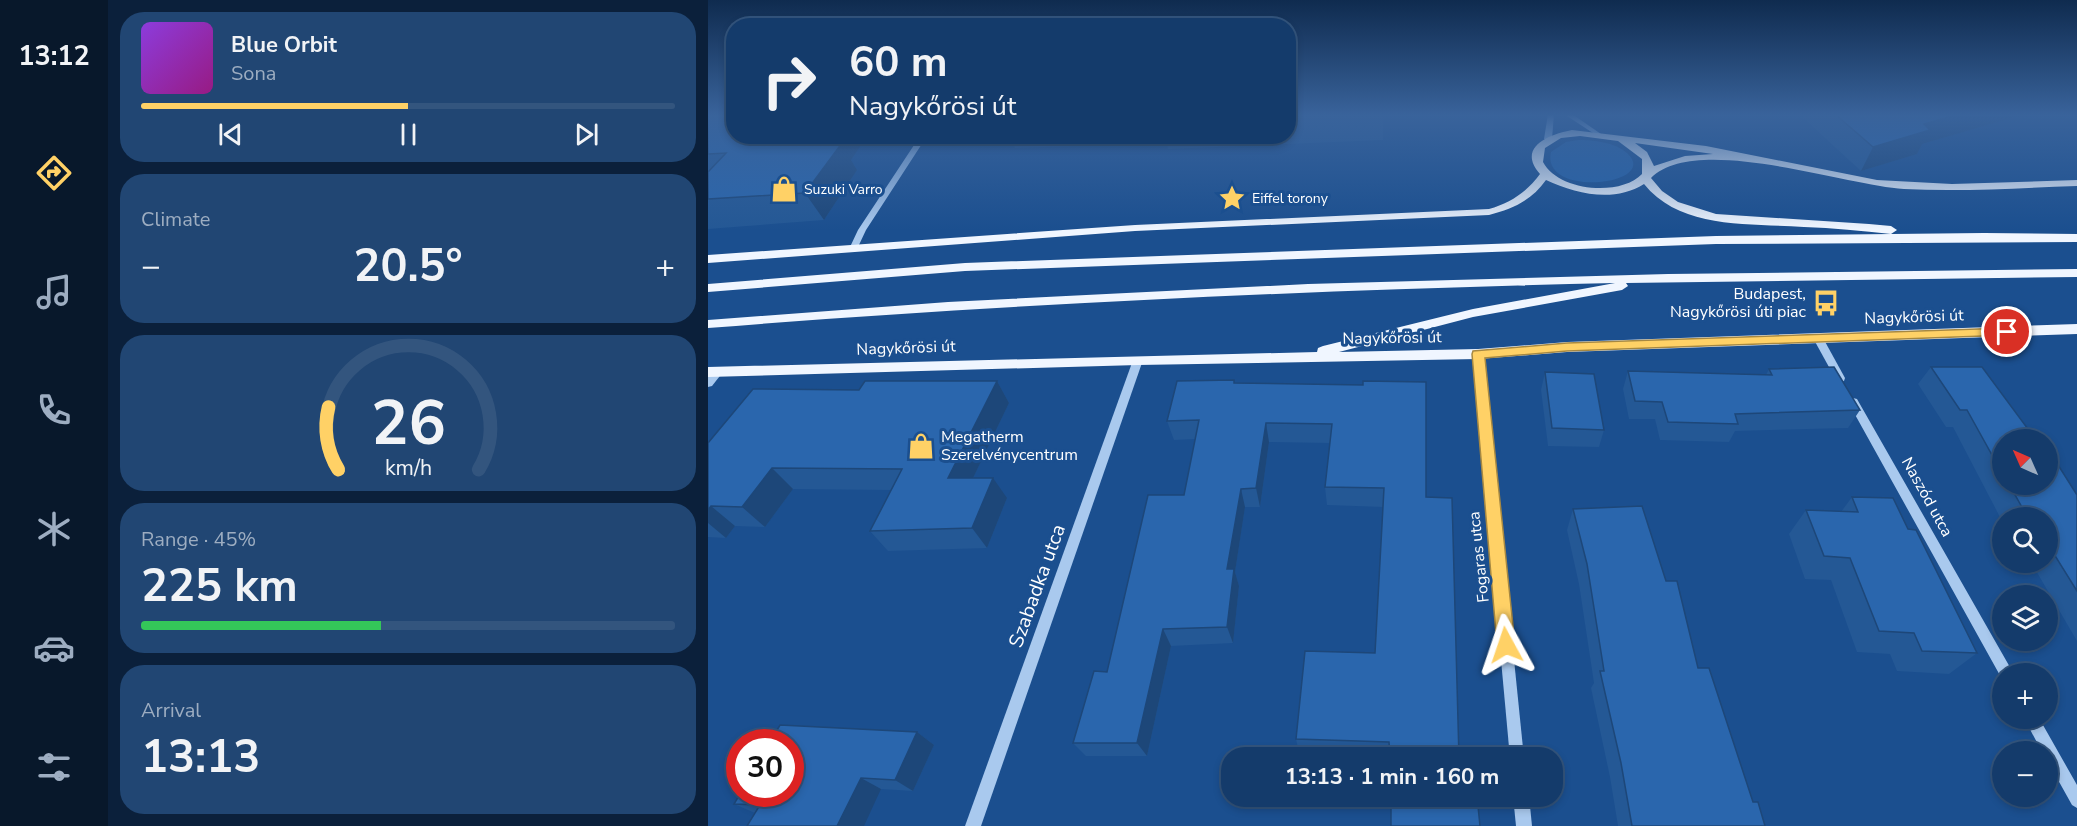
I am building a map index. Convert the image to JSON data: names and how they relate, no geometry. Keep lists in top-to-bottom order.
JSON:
{
  "streets": {
    "main road": ["Nagykőrösi út"],
    "street": ["Naszód utca", "Fogaras utca", "Szabadka utca"]
  },
  "crossings": [
    ["Nagykőrösi út", "Naszód utca"],
    ["Nagykőrösi út", "Fogaras utca"],
    ["Nagykőrösi út", "Szabadka utca"]
  ],
  "places": {
    "shop": ["Suzuki Varro", "Megatherm Szerelvénycentrum"],
    "place": ["Eiffel torony"],
    "bus stop": ["Budapest, Nagykőrösi úti piac"]
  },
  "north": "top left",
  "page": {
    "tabs": "13:12",
    "turn": ["60 m", "Nagykőrösi út"],
    "song": ["Blue Orbit", "Sona"],
    "tile": [
      "Climate",
      ["Range · 45%", "225 km"],
      ["Arrival", "13:13"]
    ],
    "heat": ["−", "20.5°", "+"],
    "map_buttons": ["+", "−"],
    "limit": "30",
    "trip": "13:13 · 1 min · 160 m",
    "gauge": ["26", "km/h"]
  }
}
